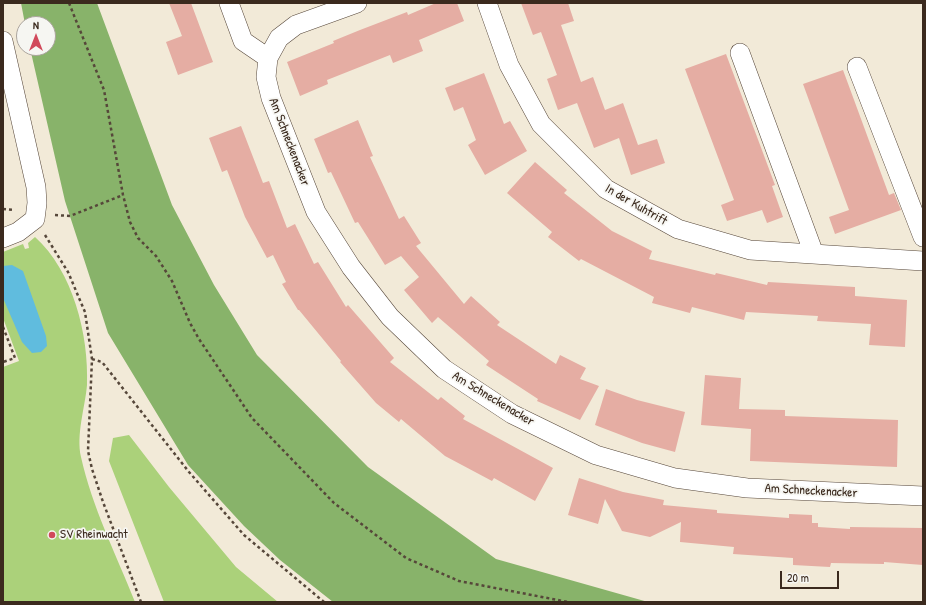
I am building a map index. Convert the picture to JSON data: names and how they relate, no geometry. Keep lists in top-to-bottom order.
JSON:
{
  "streets": {
    "street": ["Am Schneckenacker", "In der Kuhtrift"]
  },
  "places": ["SV Rheinwacht"],
  "scale_bar": "20 m",
  "north": "top"
}
